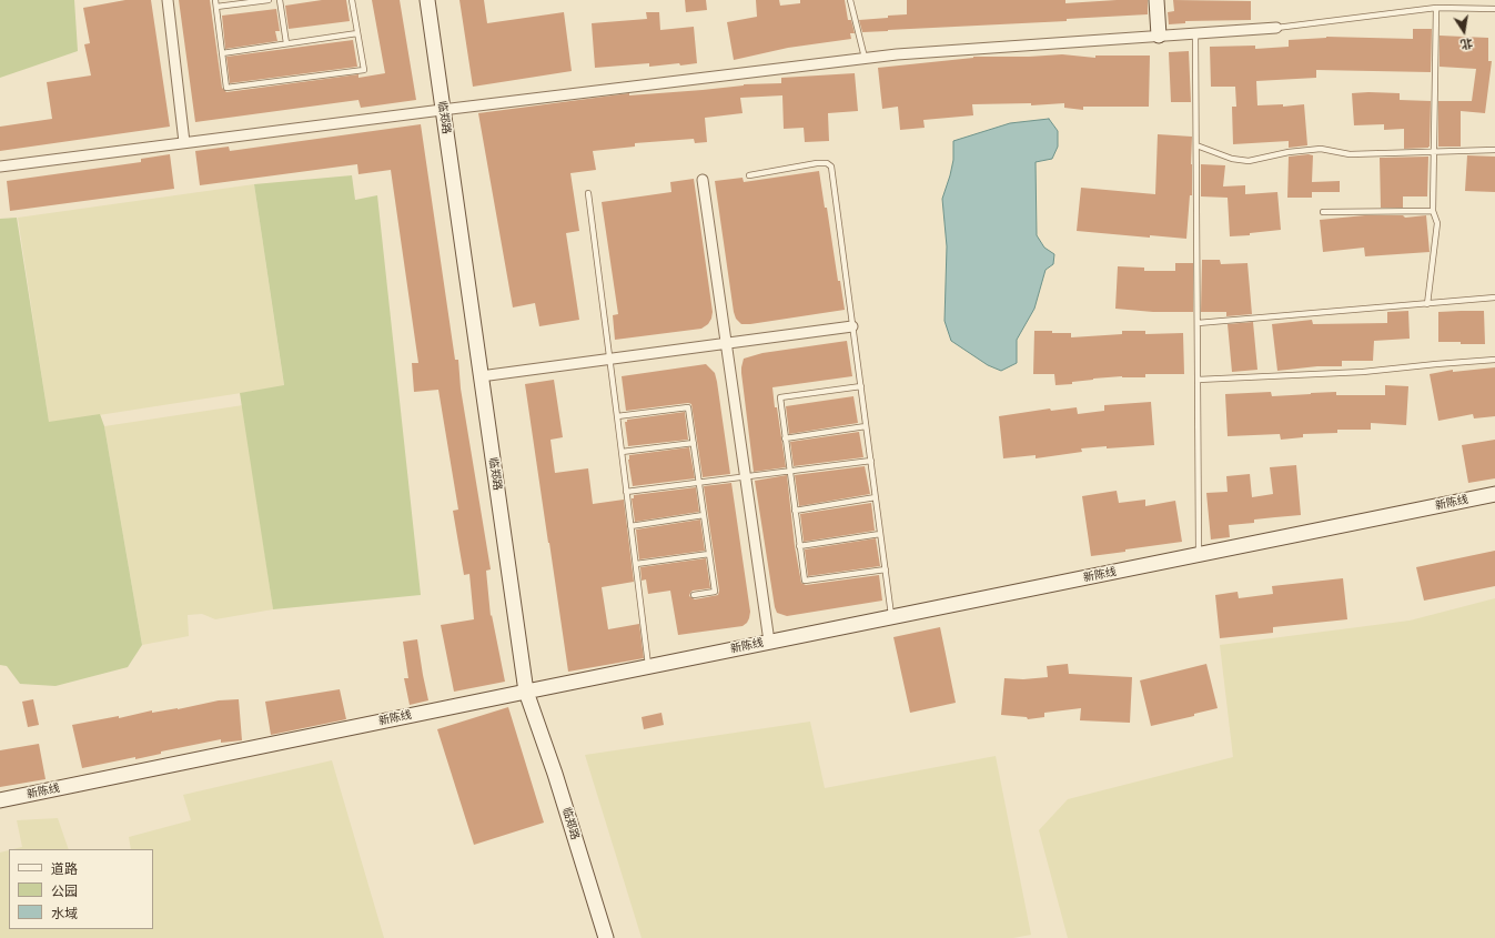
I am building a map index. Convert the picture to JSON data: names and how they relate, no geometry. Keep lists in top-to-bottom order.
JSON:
{
  "streets": {
    "street": ["临郑路", "新陈线"]
  },
  "crossings": [
    ["临郑路", "新陈线"]
  ],
  "legend": ["道路", "公园", "水域"],
  "north": "bottom"
}
